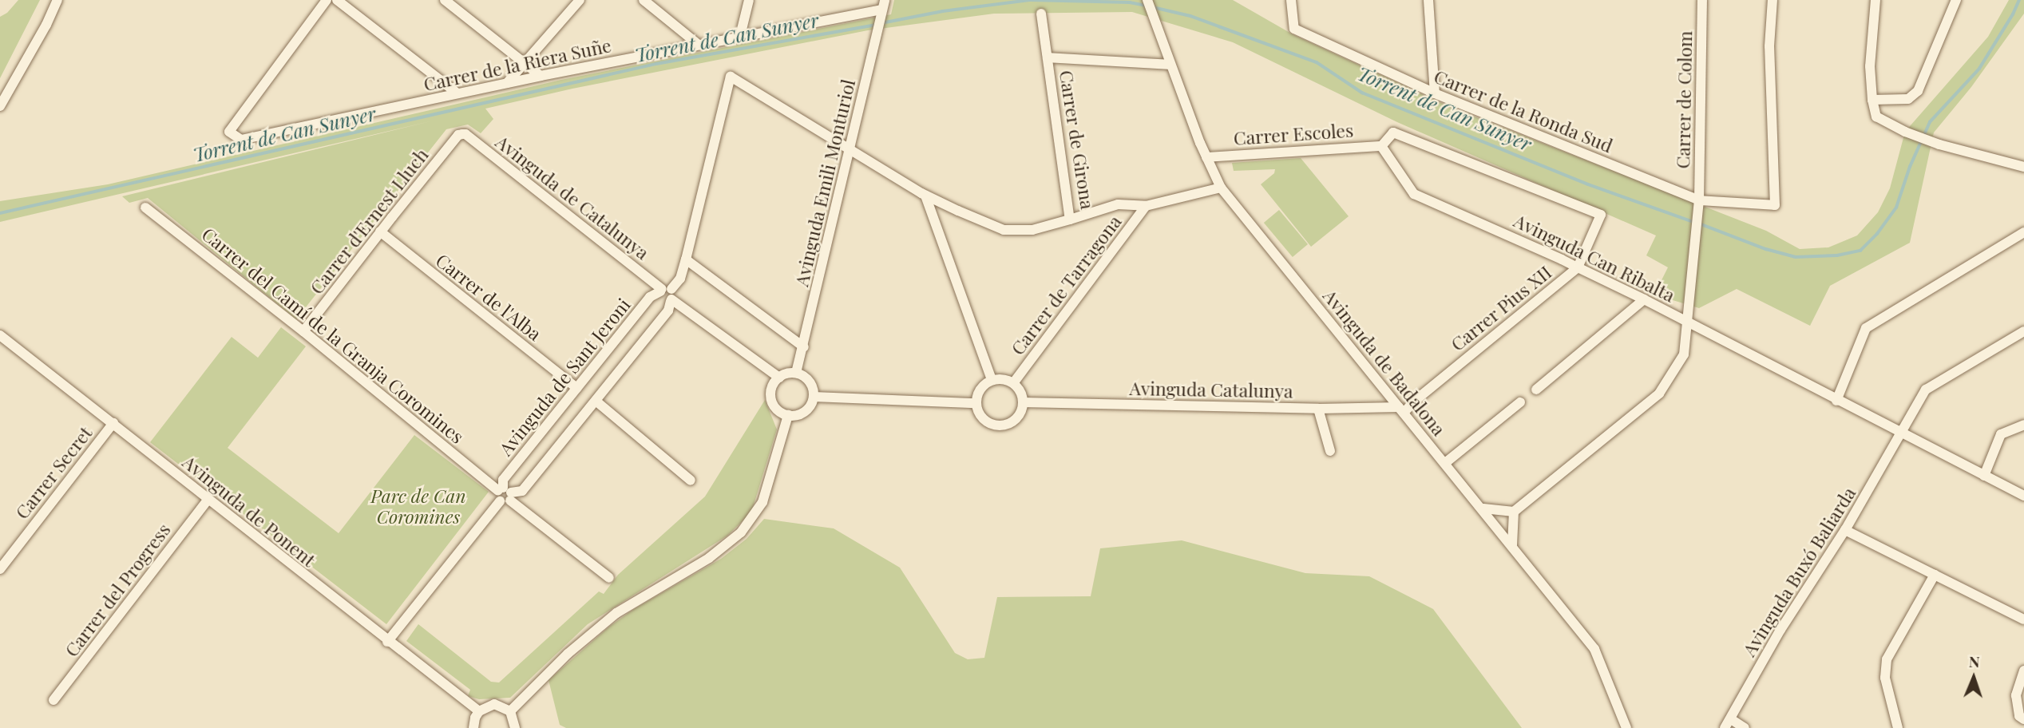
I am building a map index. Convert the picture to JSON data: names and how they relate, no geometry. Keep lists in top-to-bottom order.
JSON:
{
  "streets": {
    "street": [
      "Carrer de la Riera Suñe",
      "Carrer de Colom",
      "Carrer de la Ronda Sud",
      "Carrer Escoles",
      "Carrer de Girona",
      "Avinguda Emili Monturiol",
      "Avinguda de Catalunya",
      "Carrer d'Ernest Lluch",
      "Avinguda Can Ribalta",
      "Carrer de Tarragona",
      "Carrer de l'Alba",
      "Carrer Pius XII",
      "Carrer del Camí de la Granja Coromines",
      "Avinguda de Badalona",
      "Avinguda de Sant Jeroni",
      "Avinguda Catalunya",
      "Carrer Secret",
      "Avinguda de Ponent",
      "Avinguda Buxó Baliarda",
      "Carrer del Progress"
    ]
  },
  "crossings": [
    ["Carrer de la Riera Suñe", "Avinguda Emili Monturiol"],
    ["Carrer de Colom", "Carrer de la Ronda Sud"],
    ["Carrer de Colom", "Avinguda Can Ribalta"],
    ["Carrer Escoles", "Avinguda Can Ribalta"],
    ["Carrer Escoles", "Avinguda de Badalona"],
    ["Carrer de Girona", "Carrer de Tarragona"],
    ["Carrer de Girona", "Avinguda de Badalona"],
    ["Avinguda Emili Monturiol", "Avinguda de Catalunya"],
    ["Avinguda de Catalunya", "Carrer d'Ernest Lluch"],
    ["Avinguda de Catalunya", "Avinguda de Sant Jeroni"],
    ["Carrer d'Ernest Lluch", "Carrer de l'Alba"],
    ["Carrer d'Ernest Lluch", "Carrer del Camí de la Granja Coromines"],
    ["Avinguda Can Ribalta", "Carrer Pius XII"],
    ["Avinguda Can Ribalta", "Avinguda Buxó Baliarda"],
    ["Carrer de Tarragona", "Avinguda Catalunya"],
    ["Carrer de l'Alba", "Avinguda de Sant Jeroni"],
    ["Carrer Pius XII", "Avinguda de Badalona"],
    ["Carrer Pius XII", "Avinguda Catalunya"],
    ["Carrer del Camí de la Granja Coromines", "Avinguda de Sant Jeroni"],
    ["Avinguda de Badalona", "Avinguda Catalunya"],
    ["Avinguda de Sant Jeroni", "Avinguda de Ponent"],
    ["Carrer Secret", "Avinguda de Ponent"],
    ["Avinguda de Ponent", "Carrer del Progress"]
  ],
  "water": ["Torrent de Can Sunyer"],
  "parks": ["Parc de Can Coromines"],
  "north": "top"
}
